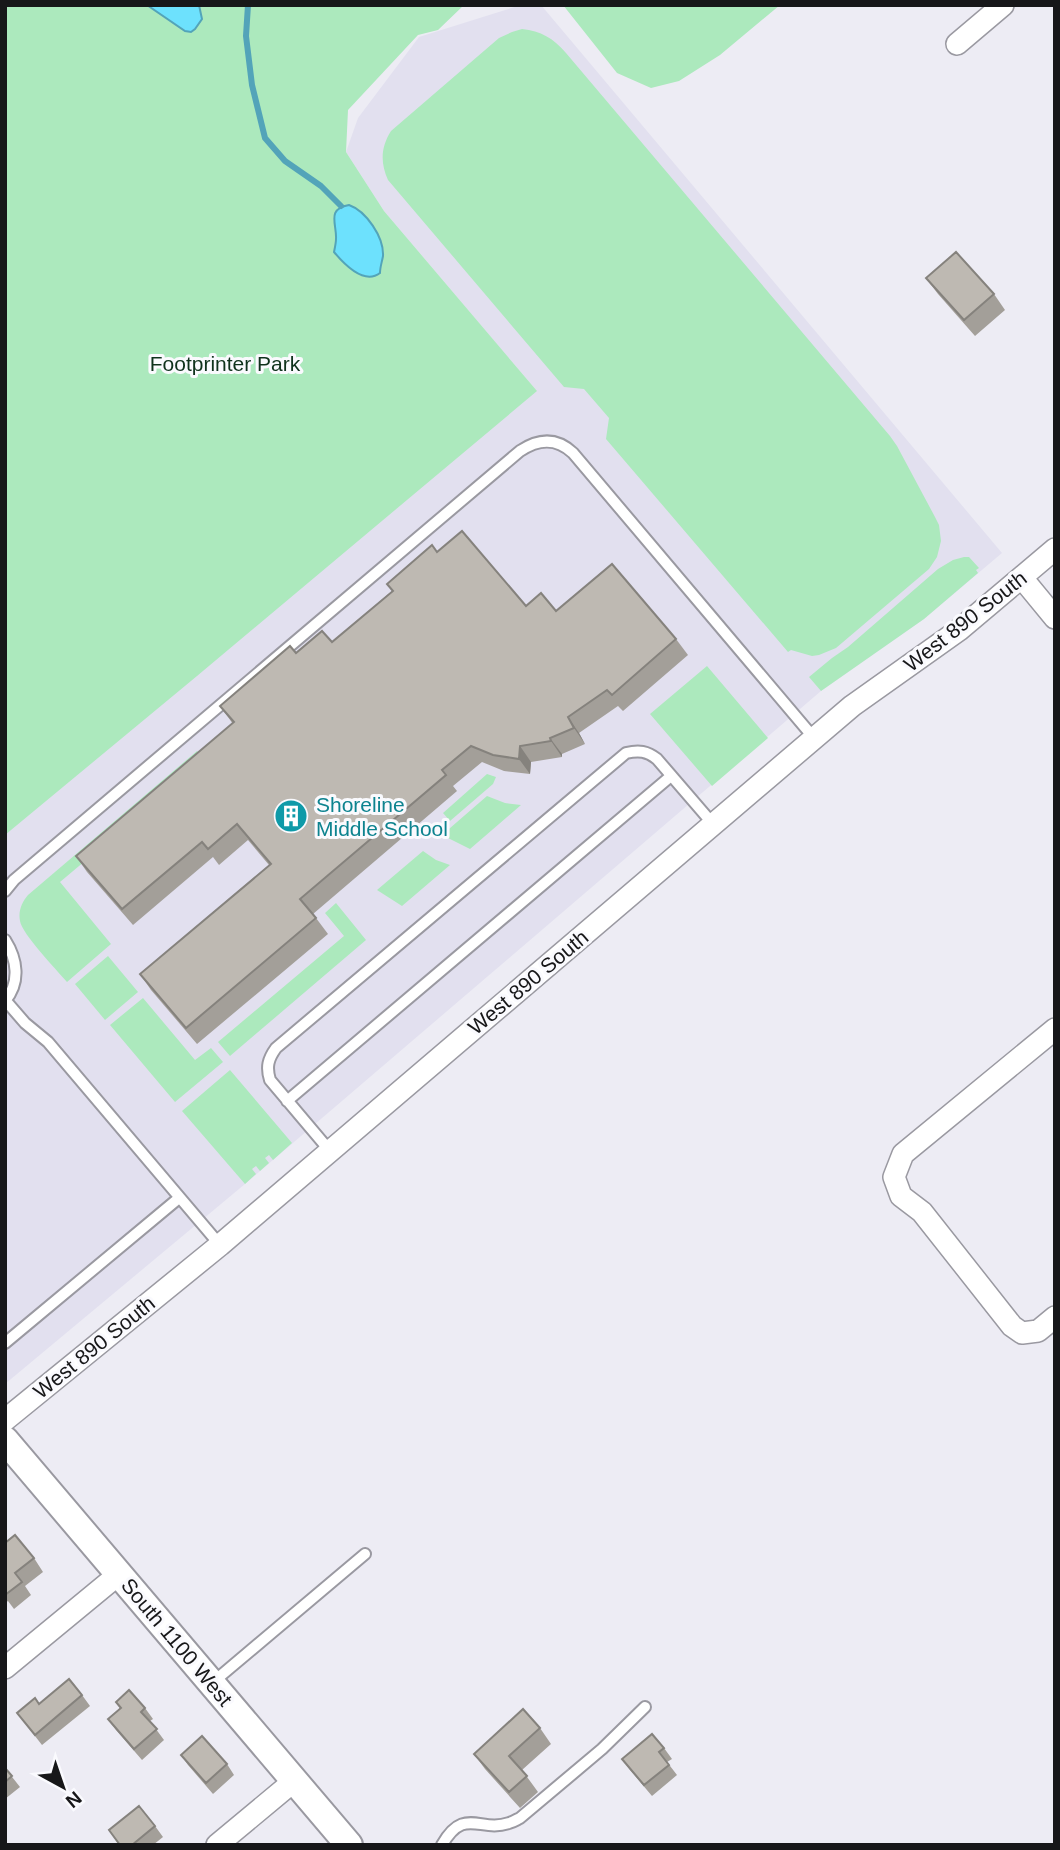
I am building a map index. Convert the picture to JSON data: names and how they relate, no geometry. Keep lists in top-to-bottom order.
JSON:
{
  "streets": {
    "street": ["West 890 South", "South 1100 West"]
  },
  "parks": ["Footprinter Park"],
  "places": {
    "building": ["Shoreline Middle School"]
  },
  "north": "bottom right"
}
